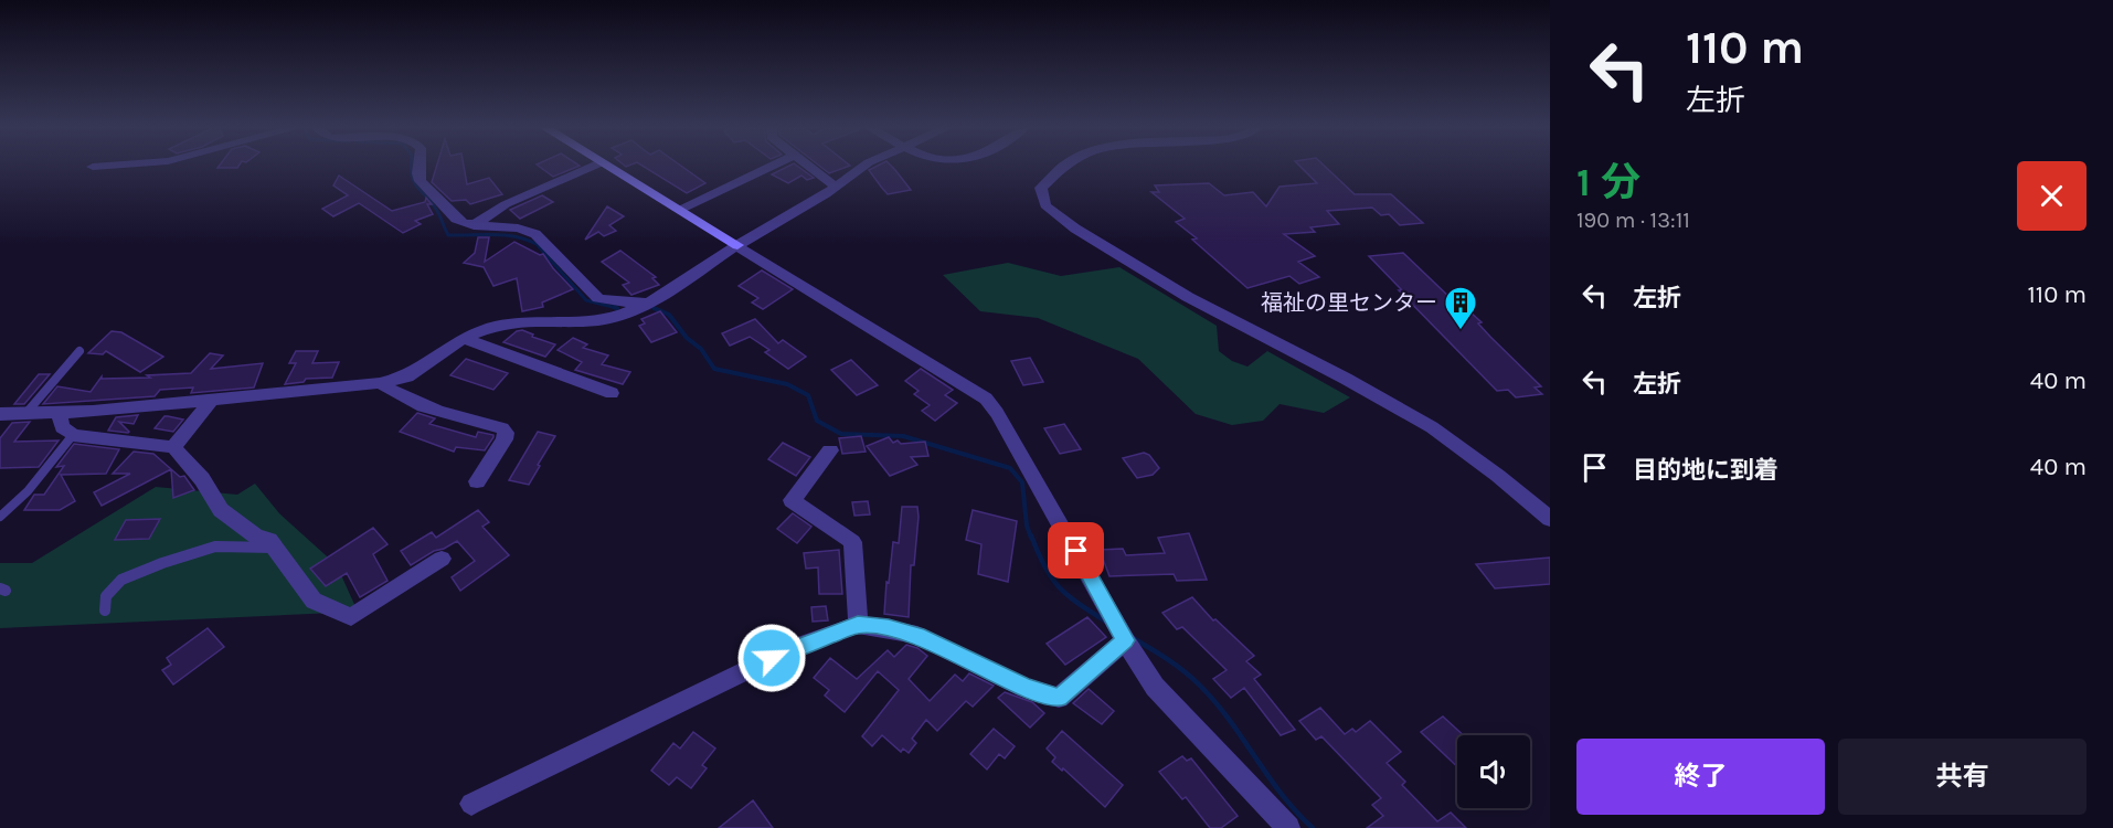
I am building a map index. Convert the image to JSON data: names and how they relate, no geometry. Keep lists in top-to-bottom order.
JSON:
{
  "places": {
    "building": ["福祉の里センター"]
  },
  "page": {
    "turn": ["110 m", "左折"],
    "heading": ["1 分", "190 m · 13:11"],
    "list": [
      {
        "name": "左折",
        "value": "110 m"
      },
      {
        "name": "左折",
        "value": "40 m"
      },
      {
        "name": "目的地に到着",
        "value": "40 m"
      }
    ],
    "buttons": ["終了", "共有"]
  }
}
